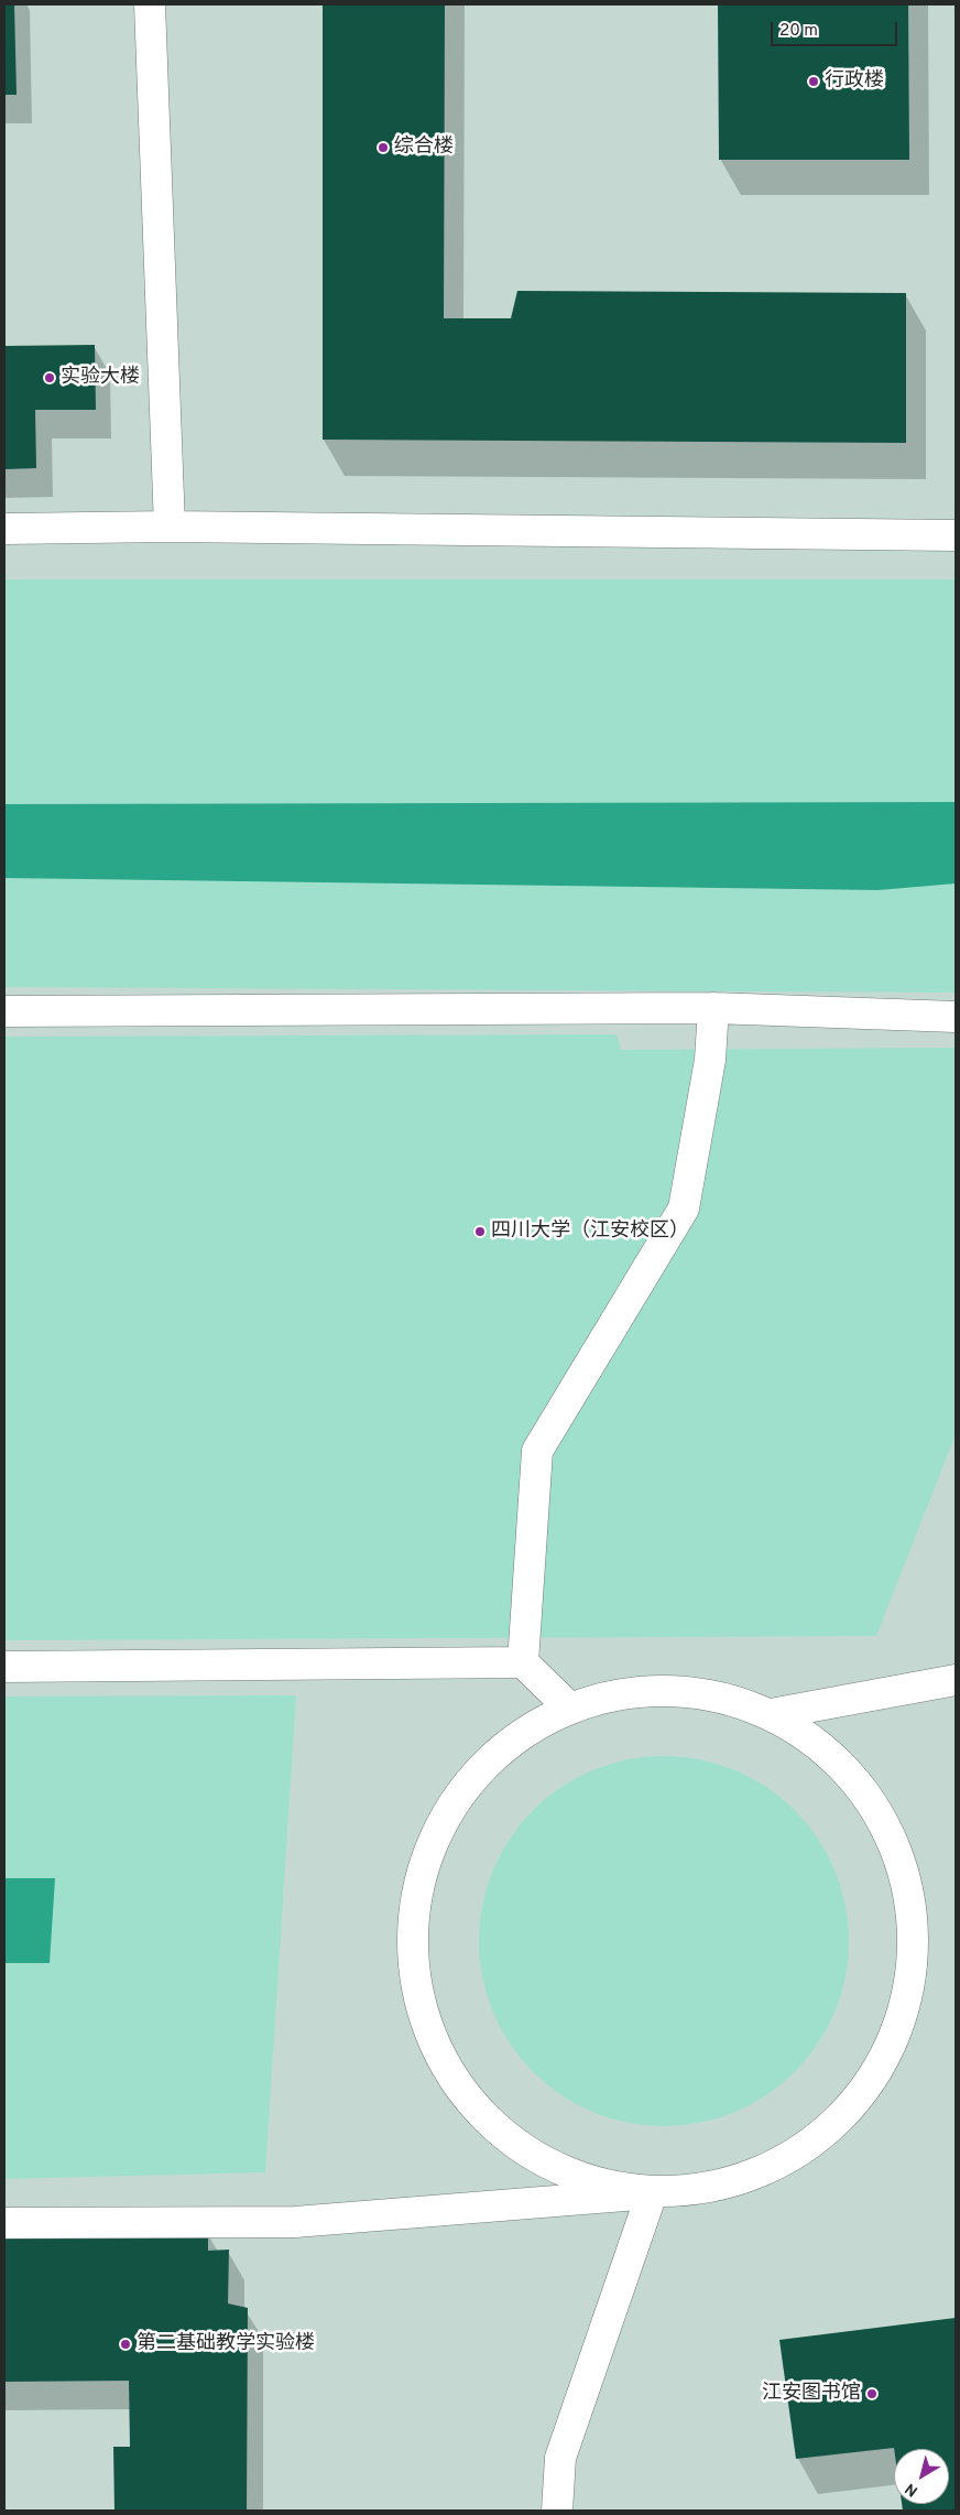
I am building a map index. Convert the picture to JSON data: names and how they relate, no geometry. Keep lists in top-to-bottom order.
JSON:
{
  "places": [
    "行政楼",
    "综合楼",
    "实验大楼",
    "四川大学（江安校区）",
    "第二基础教学实验楼",
    "江安图书馆"
  ],
  "scale_bar": "20 m",
  "north": "bottom left"
}
